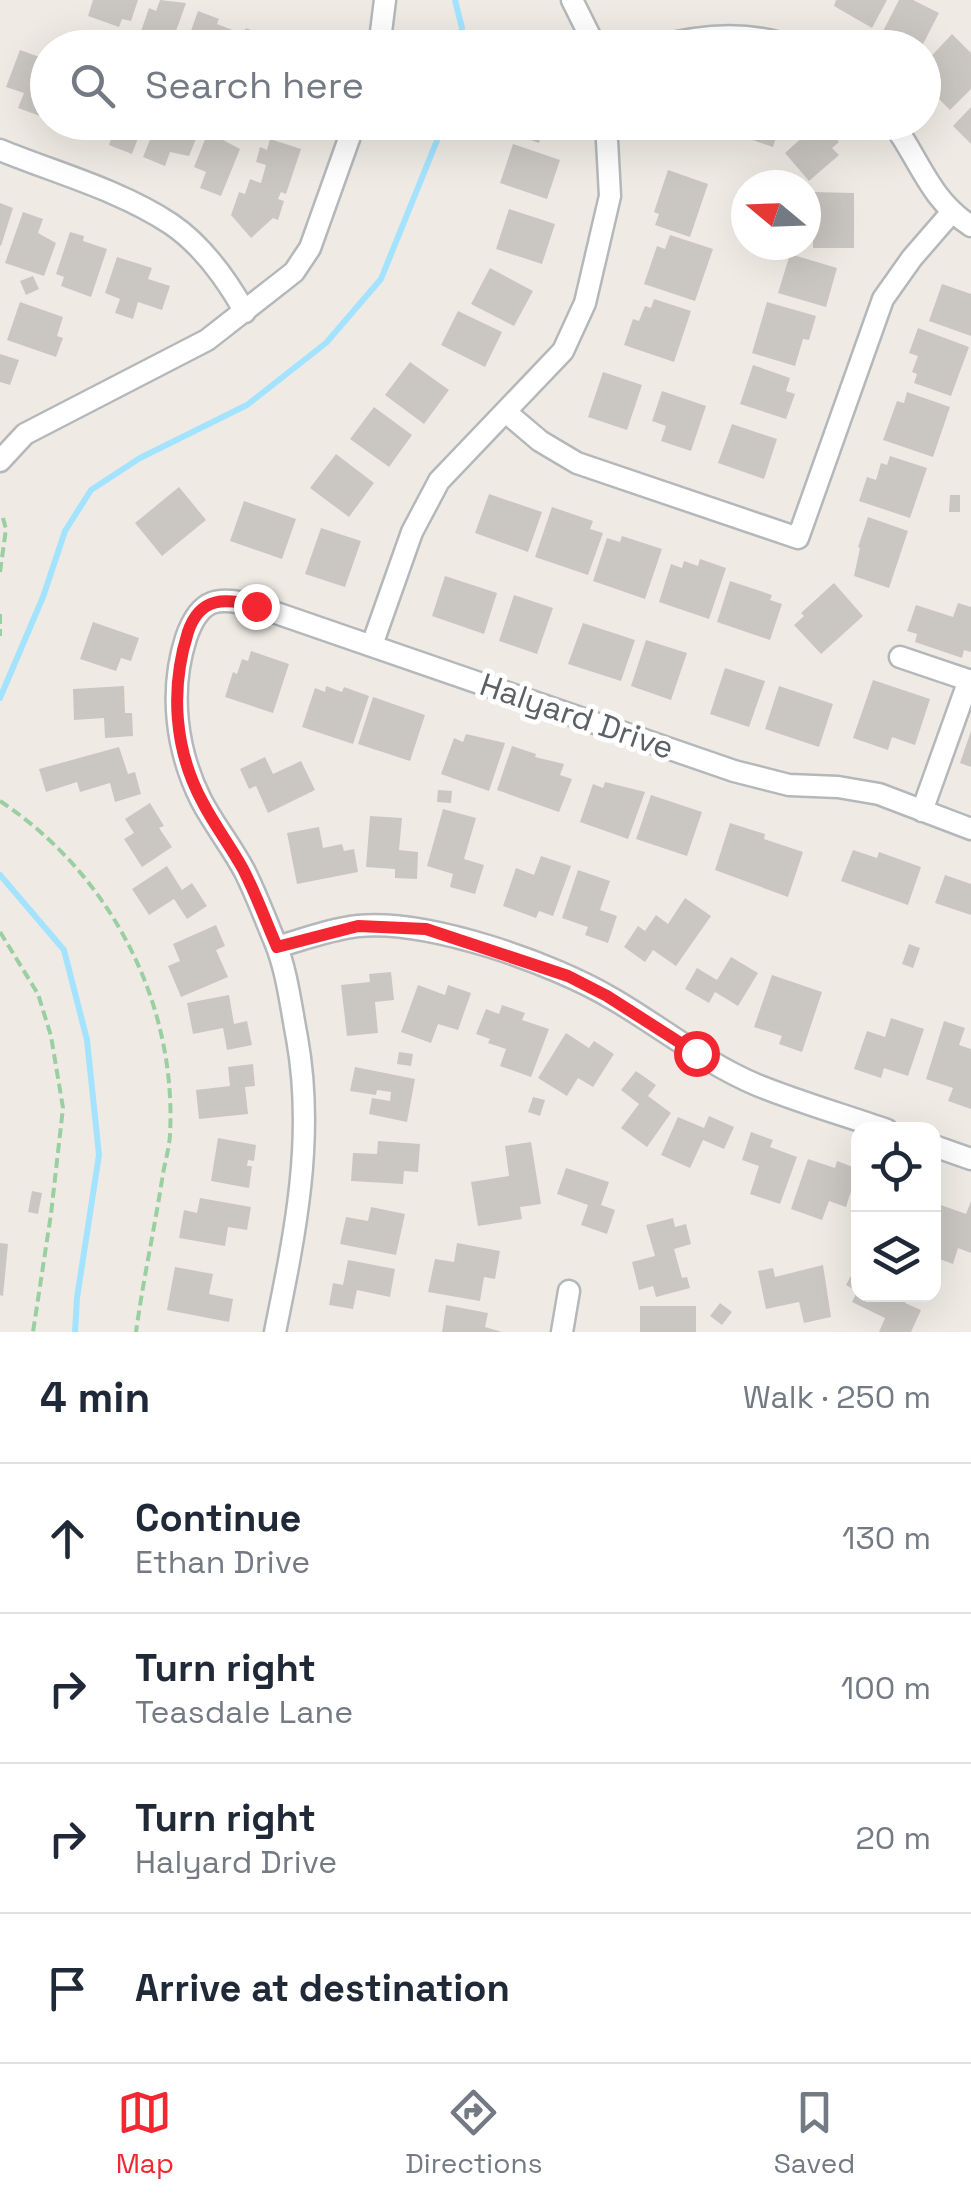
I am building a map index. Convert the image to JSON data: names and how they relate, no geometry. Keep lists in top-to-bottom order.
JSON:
{
  "streets": {
    "street": ["Halyard Drive"]
  },
  "north": "left",
  "page": {
    "search": "Search here",
    "heading": ["4 min", "Walk · 250 m"],
    "list": [
      ["Continue", "Ethan Drive", "130 m"],
      ["Turn right", "Teasdale Lane", "100 m"],
      ["Turn right", "Halyard Drive", "20 m"],
      "Arrive at destination"
    ],
    "nav": ["Map", "Directions", "Saved"]
  }
}
